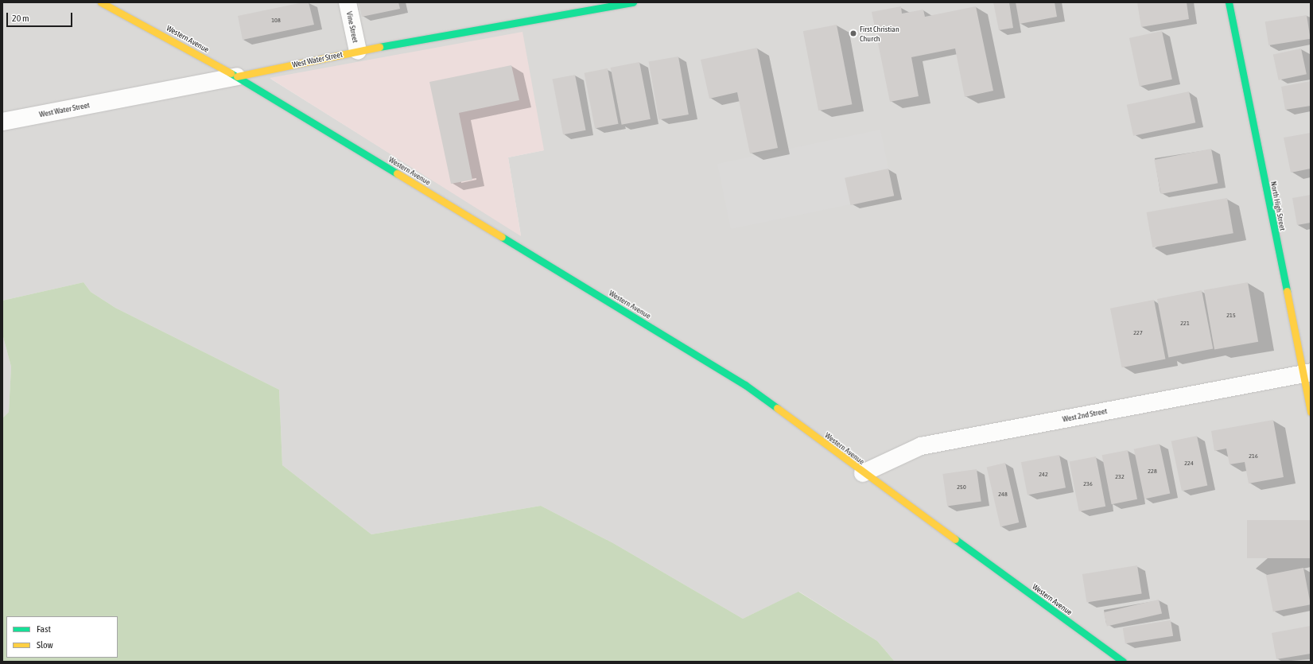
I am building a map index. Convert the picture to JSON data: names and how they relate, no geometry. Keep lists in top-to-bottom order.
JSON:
{
  "streets": {
    "main road": ["Western Avenue", "West Water Street", "North High Street"],
    "street": ["Vine Street", "West 2nd Street"]
  },
  "crossings": [
    ["Vine Street", "West Water Street"],
    ["Western Avenue", "West Water Street"],
    ["Western Avenue", "West 2nd Street"],
    ["North High Street", "West 2nd Street"]
  ],
  "places": ["First Christian Church"],
  "house_numbers": [
    "108",
    "215",
    "221",
    "227",
    "216",
    "224",
    "228",
    "242",
    "232",
    "236",
    "250",
    "248"
  ],
  "legend": ["Fast", "Slow"],
  "scale_bar": "20 m"
}
